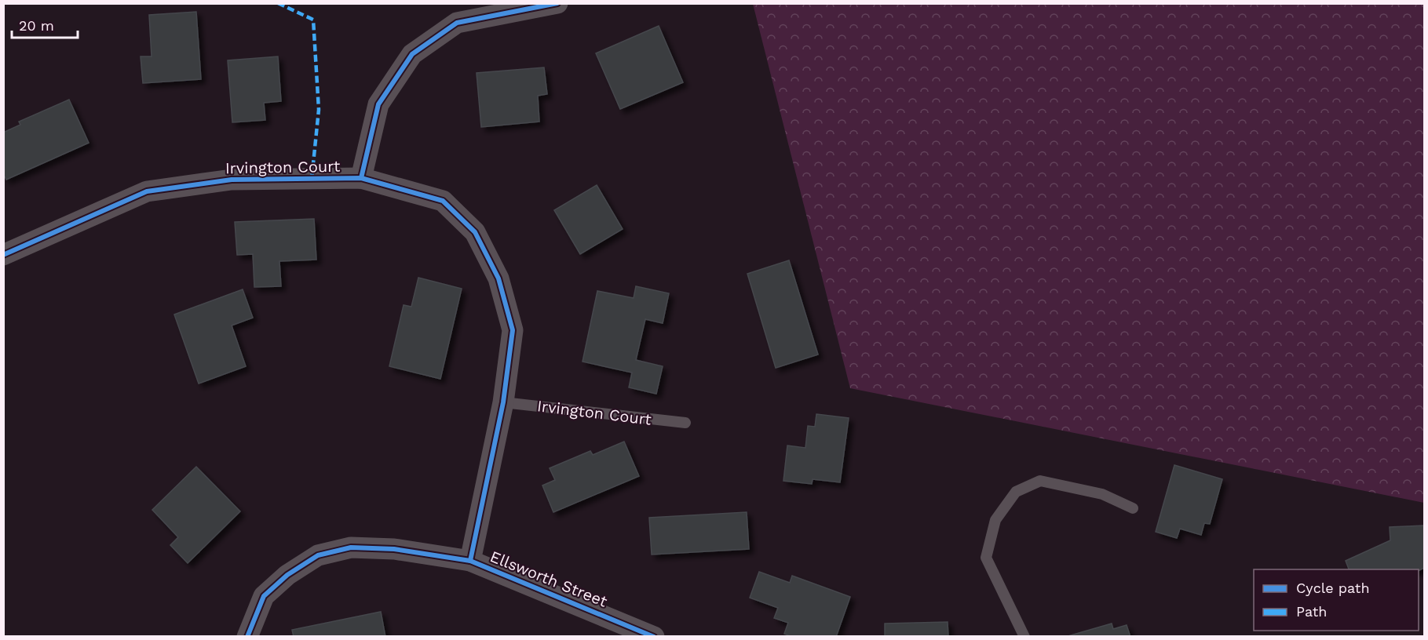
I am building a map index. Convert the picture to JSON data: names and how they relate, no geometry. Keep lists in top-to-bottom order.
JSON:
{
  "streets": {
    "street": ["Irvington Court", "Ellsworth Street"]
  },
  "crossings": [
    ["Irvington Court", "Ellsworth Street"]
  ],
  "legend": ["Cycle path", "Path"],
  "scale_bar": "20 m"
}
